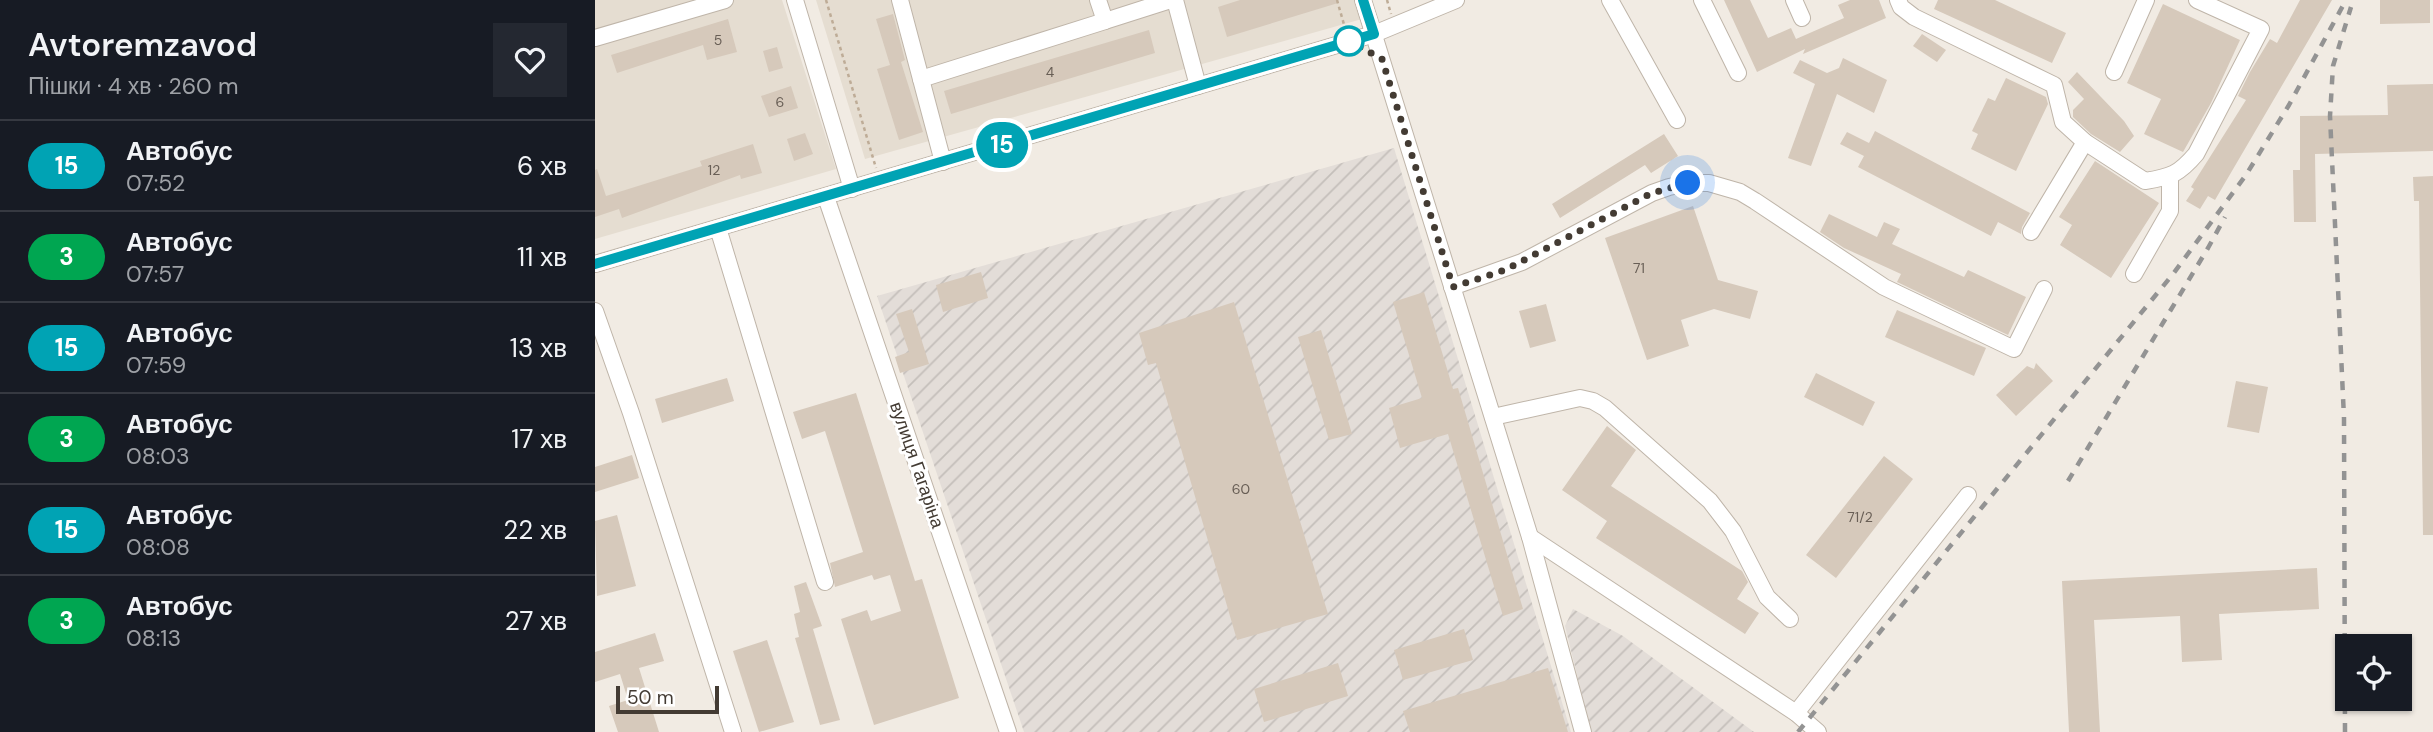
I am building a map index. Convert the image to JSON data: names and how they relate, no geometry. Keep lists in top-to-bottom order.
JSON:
{
  "streets": {
    "street": ["вулиця Гагаріна"]
  },
  "lines": ["bus line 15"],
  "house_numbers": [
    "5",
    "4",
    "6",
    "12",
    "71",
    "60",
    "71/2"
  ],
  "scale_bar": "50 m",
  "page": {
    "heading": ["Avtoremzavod", "Пішки · 4 хв · 260 m"],
    "on_map": "15",
    "list": [
      {
        "mark": "15",
        "name": "Автобус",
        "note": "07:52",
        "value": "6 хв"
      },
      {
        "mark": "3",
        "name": "Автобус",
        "note": "07:57",
        "value": "11 хв"
      },
      {
        "mark": "15",
        "name": "Автобус",
        "note": "07:59",
        "value": "13 хв"
      },
      {
        "mark": "3",
        "name": "Автобус",
        "note": "08:03",
        "value": "17 хв"
      },
      {
        "mark": "15",
        "name": "Автобус",
        "note": "08:08",
        "value": "22 хв"
      },
      {
        "mark": "3",
        "name": "Автобус",
        "note": "08:13",
        "value": "27 хв"
      }
    ],
    "scale": "50 m"
  }
}
